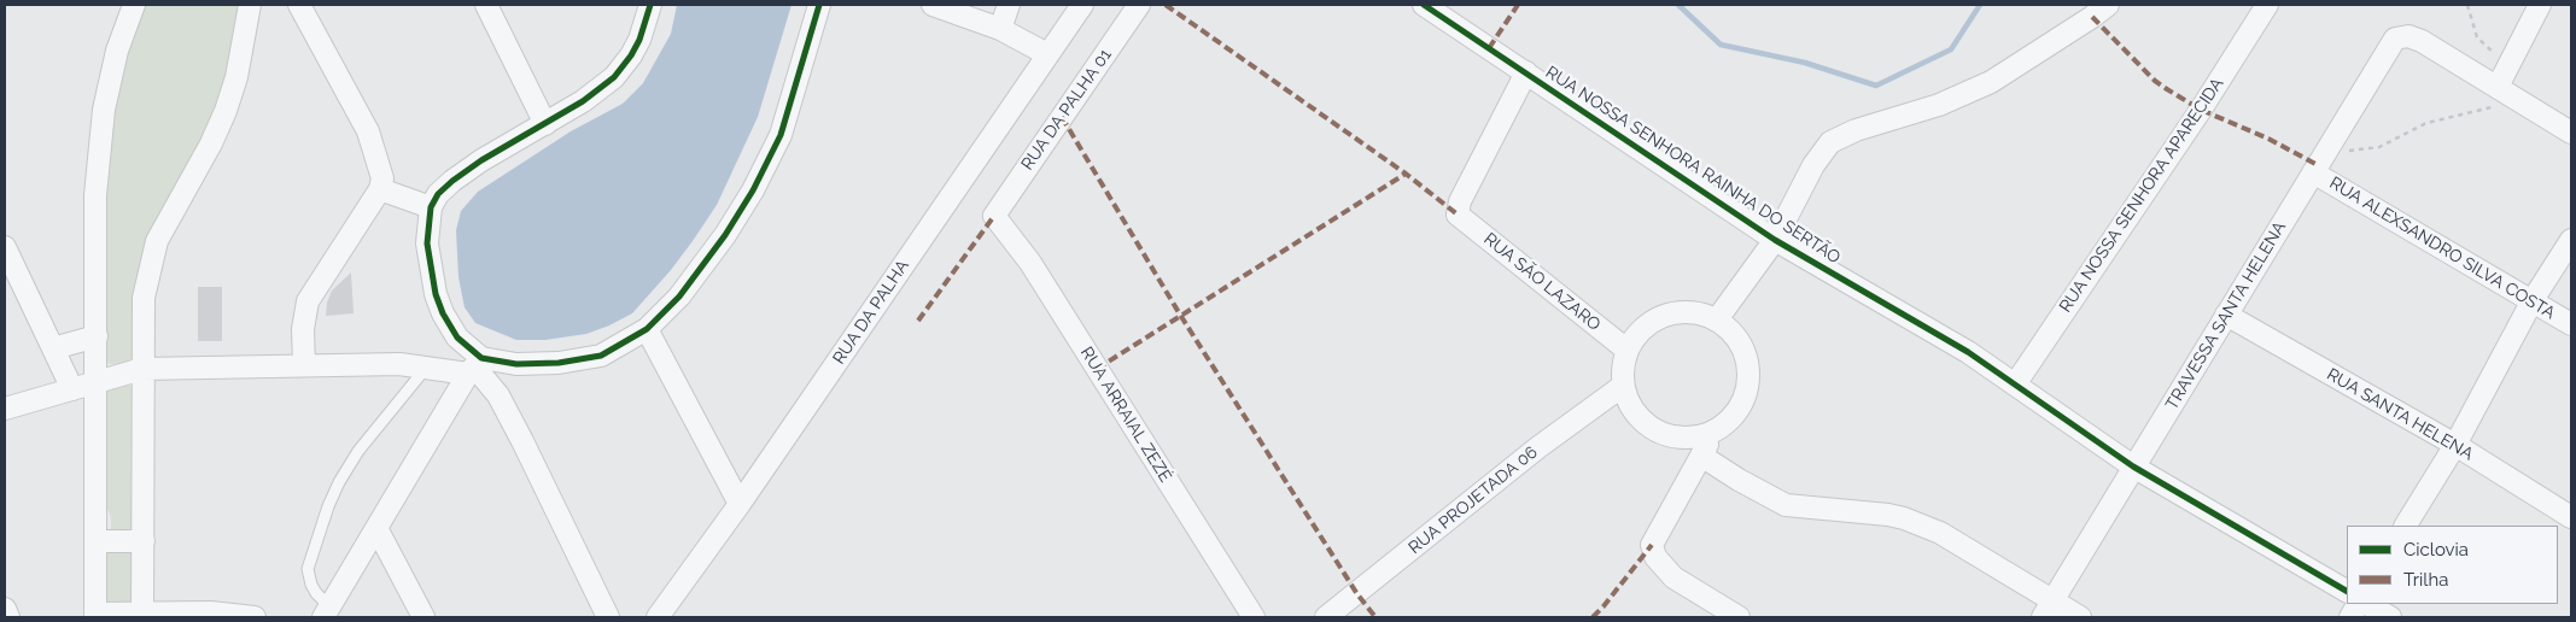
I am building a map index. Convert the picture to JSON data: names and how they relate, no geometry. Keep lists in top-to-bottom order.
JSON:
{
  "streets": {
    "street": [
      "RUA DA PALHA 01",
      "RUA NOSSA SENHORA RAINHA DO SERTÃO",
      "RUA NOSSA SENHORA APARECIDA",
      "RUA ALEXSANDRO SILVA COSTA",
      "RUA SÃO LAZARO",
      "RUA DA PALHA",
      "TRAVESSA SANTA HELENA",
      "RUA ARRAIAL ZEZÉ",
      "RUA SANTA HELENA",
      "RUA PROJETADA 06"
    ]
  },
  "crossings": [
    ["RUA DA PALHA 01", "RUA ARRAIAL ZEZÉ"],
    ["RUA NOSSA SENHORA RAINHA DO SERTÃO", "RUA NOSSA SENHORA APARECIDA"],
    ["RUA NOSSA SENHORA RAINHA DO SERTÃO", "RUA SÃO LAZARO"],
    ["RUA NOSSA SENHORA RAINHA DO SERTÃO", "TRAVESSA SANTA HELENA"],
    ["RUA ALEXSANDRO SILVA COSTA", "TRAVESSA SANTA HELENA"],
    ["RUA SÃO LAZARO", "RUA PROJETADA 06"],
    ["TRAVESSA SANTA HELENA", "RUA SANTA HELENA"]
  ],
  "legend": ["Ciclovia", "Trilha"]
}
